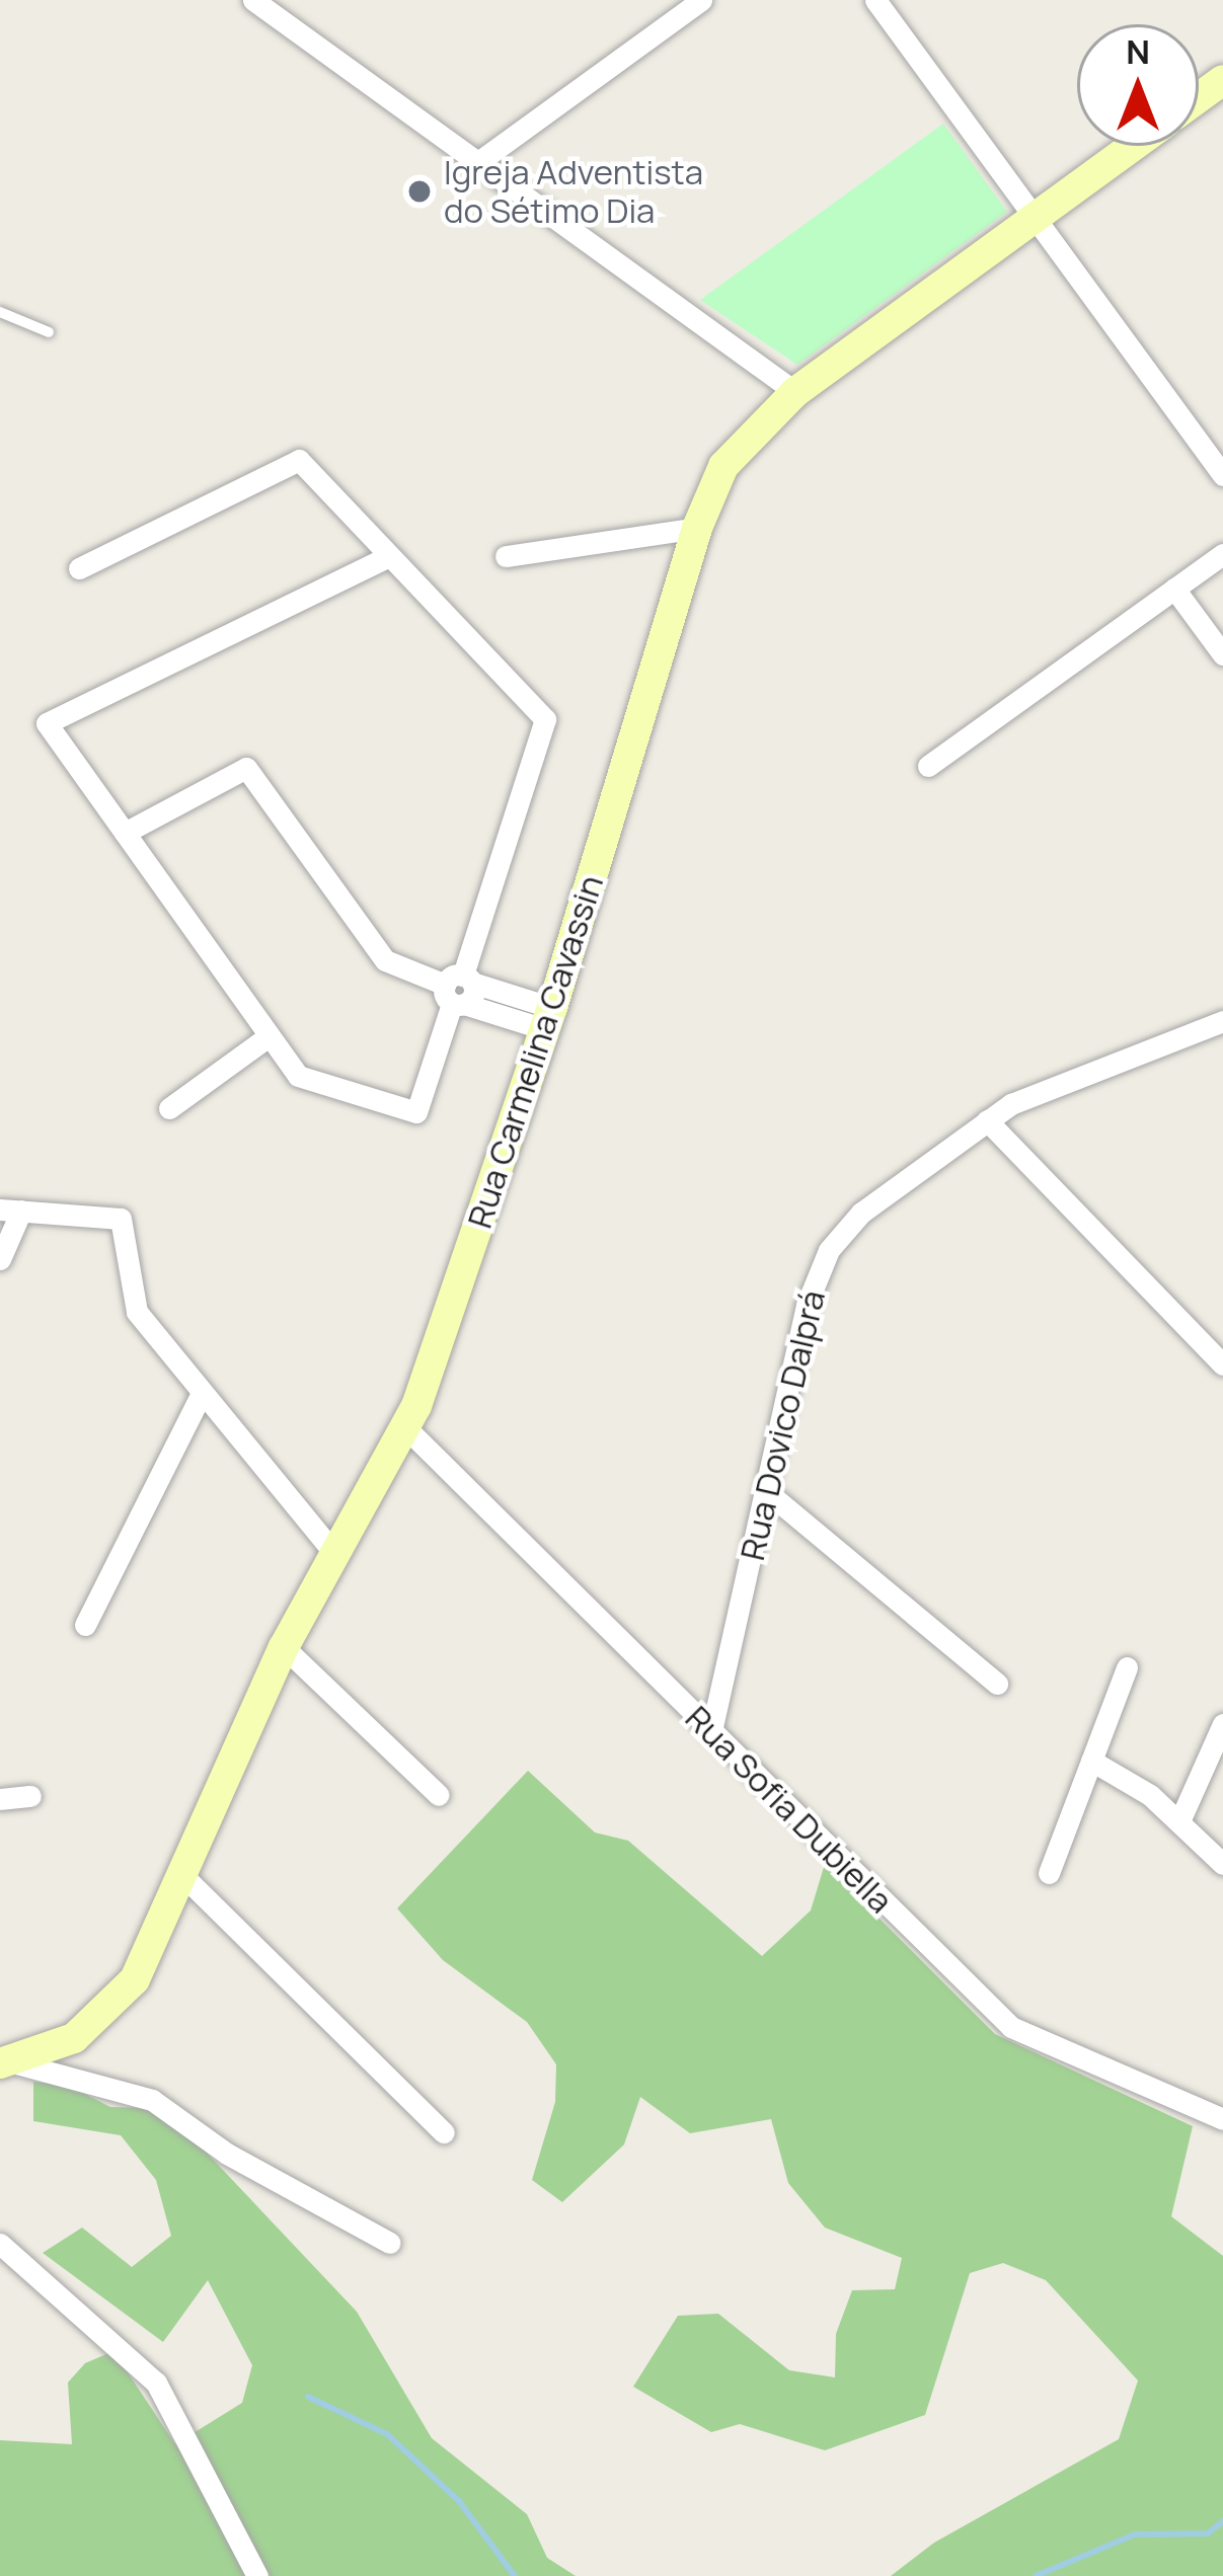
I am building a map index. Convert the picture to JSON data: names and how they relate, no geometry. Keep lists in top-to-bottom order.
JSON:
{
  "streets": {
    "main road": ["Rua Carmelina Cavassin"],
    "street": ["Rua Dovico Dalprá", "Rua Sofia Dubiella"]
  },
  "crossings": [
    ["Rua Carmelina Cavassin", "Rua Sofia Dubiella"],
    ["Rua Dovico Dalprá", "Rua Sofia Dubiella"]
  ],
  "places": ["Igreja Adventista do Sétimo Dia"],
  "north": "top"
}
